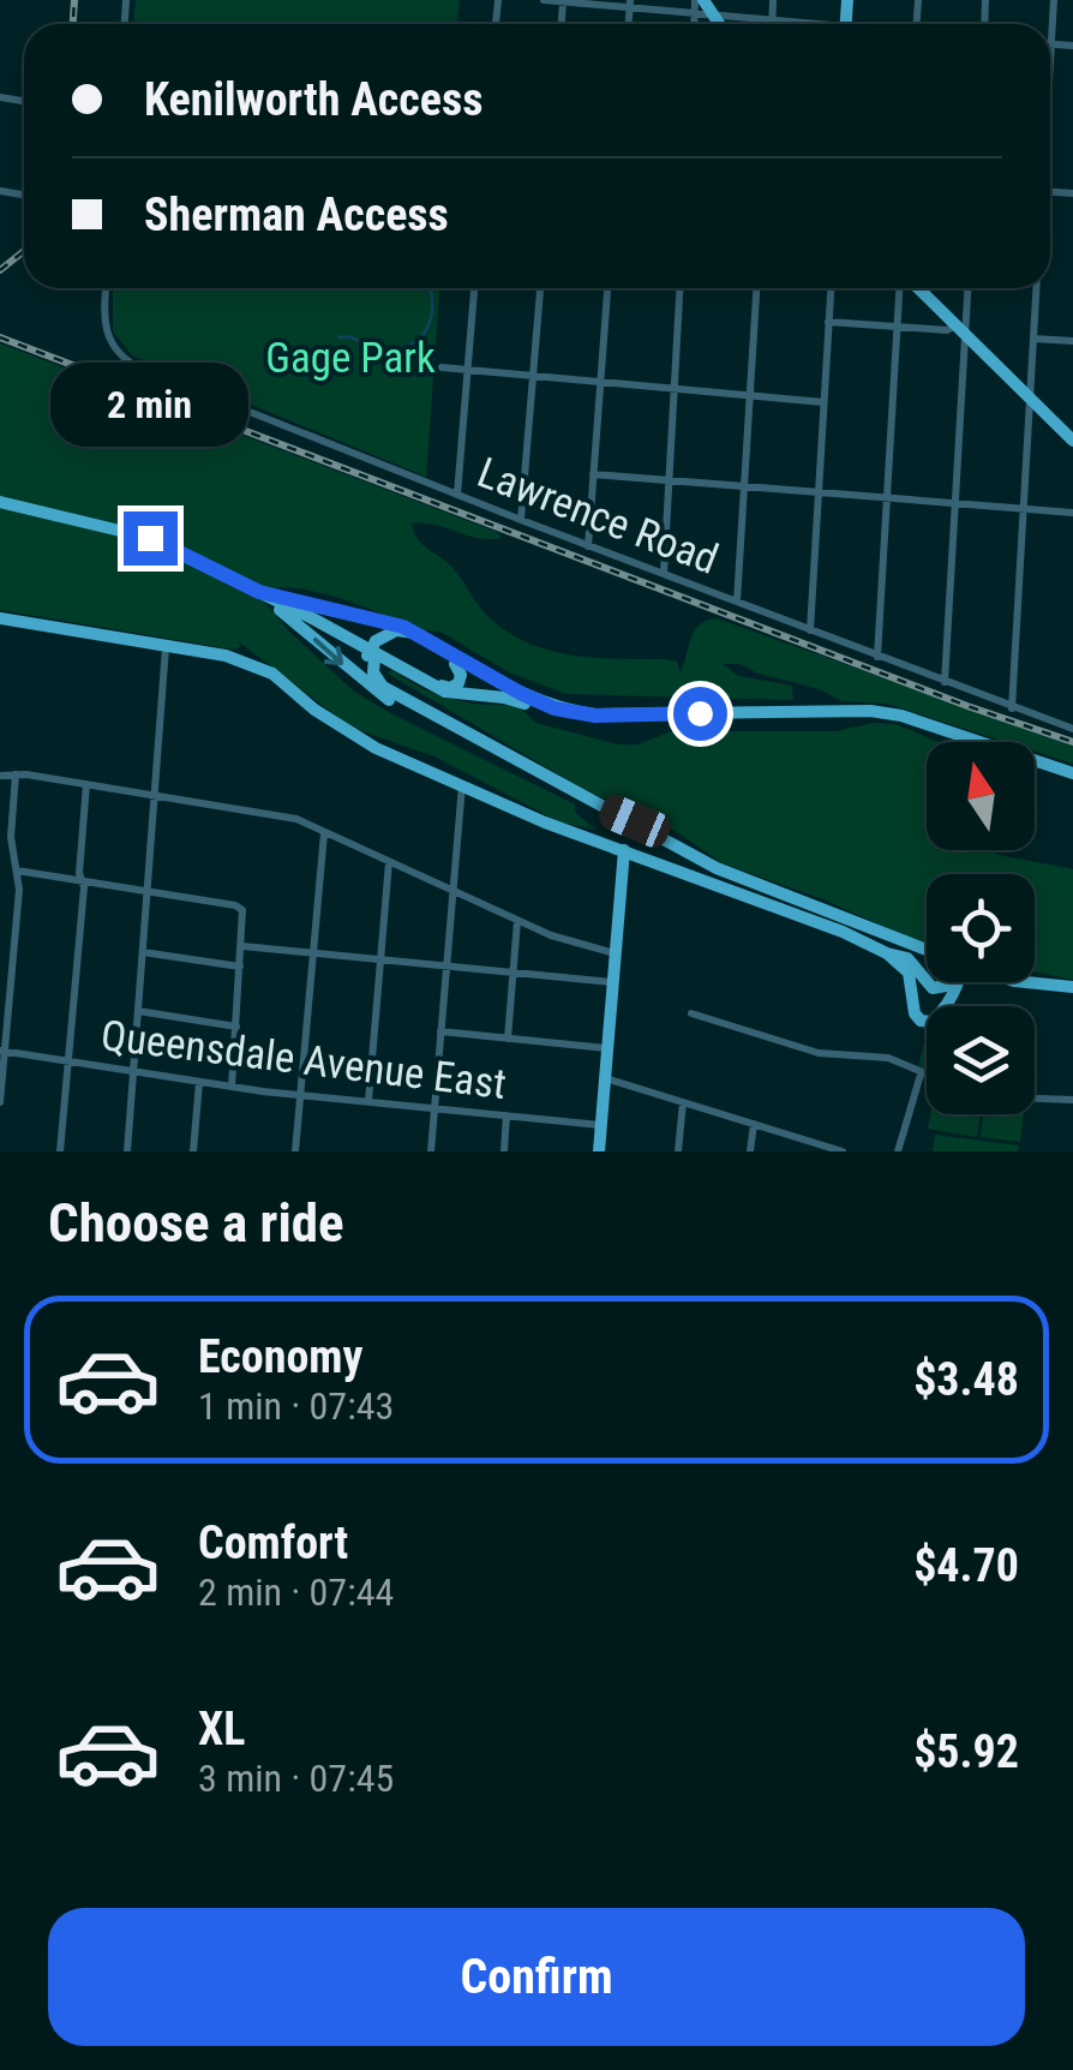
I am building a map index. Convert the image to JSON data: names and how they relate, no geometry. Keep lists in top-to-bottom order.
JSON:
{
  "streets": {
    "street": ["Lawrence Road", "Queensdale Avenue East"]
  },
  "parks": ["Gage Park"],
  "north": "top",
  "page": {
    "banner": ["Kenilworth Access", "Sherman Access"],
    "bubble": "2 min",
    "heading": "Choose a ride",
    "list": [
      {
        "name": "Economy",
        "note": "1 min · 07:43",
        "value": "$3.48"
      },
      {
        "name": "Comfort",
        "note": "2 min · 07:44",
        "value": "$4.70"
      },
      {
        "name": "XL",
        "note": "3 min · 07:45",
        "value": "$5.92"
      }
    ],
    "buttons": "Confirm"
  }
}
